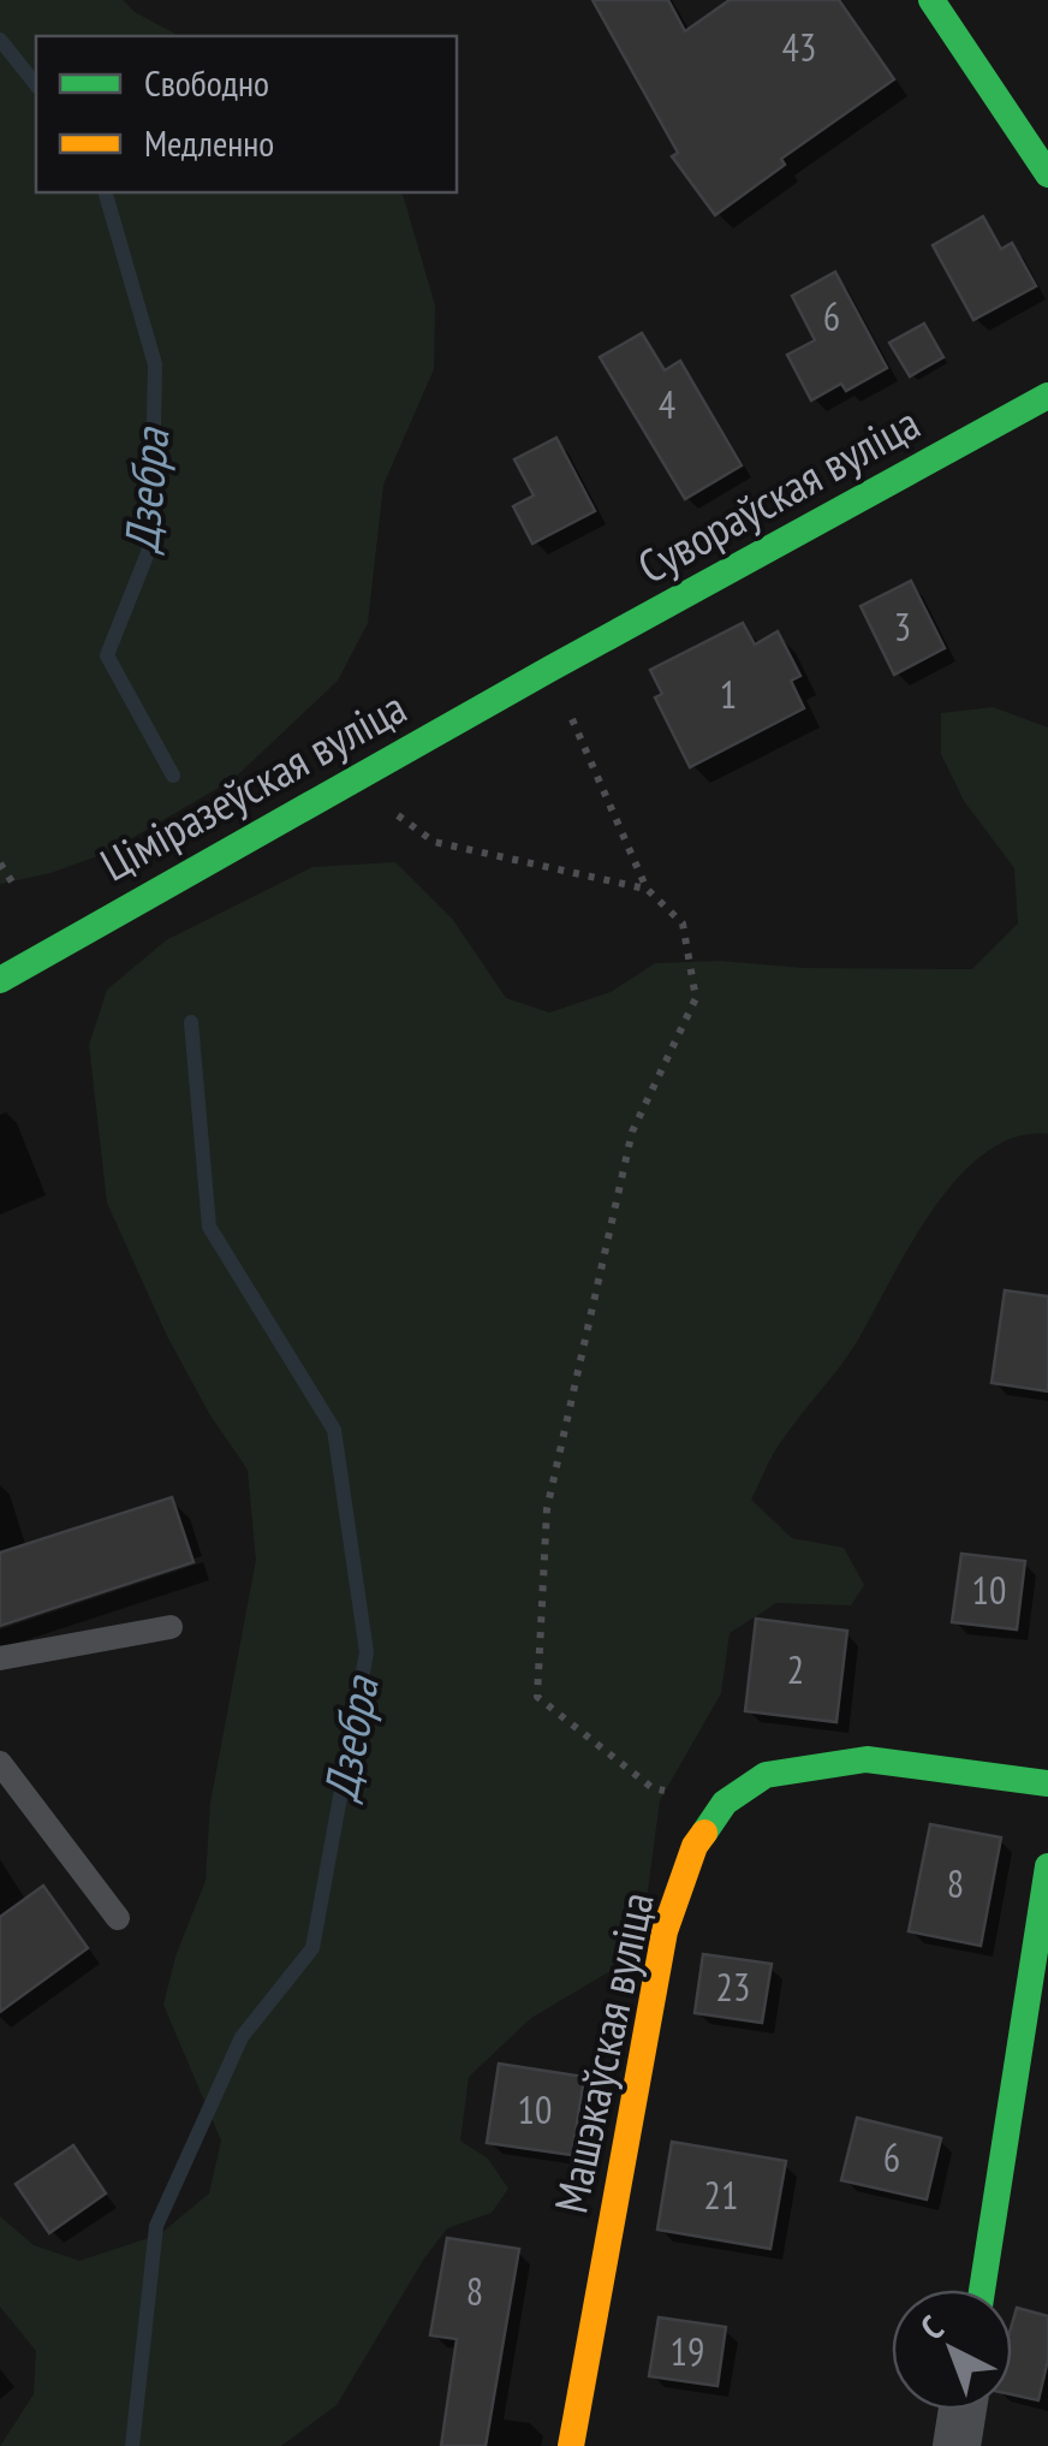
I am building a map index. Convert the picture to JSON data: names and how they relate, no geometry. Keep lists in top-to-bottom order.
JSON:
{
  "streets": {
    "street": ["Сувораўская вуліца", "Ціміразеўская вуліца", "Машэкаўская вуліца"]
  },
  "crossings": [
    ["Сувораўская вуліца", "Ціміразеўская вуліца"]
  ],
  "water": ["Дзебра"],
  "house_numbers": [
    "43",
    "6",
    "4",
    "3",
    "1",
    "10",
    "2",
    "8",
    "23",
    "10",
    "6",
    "21",
    "8",
    "19"
  ],
  "legend": ["Свободно", "Медленно"],
  "north": "top left"
}
